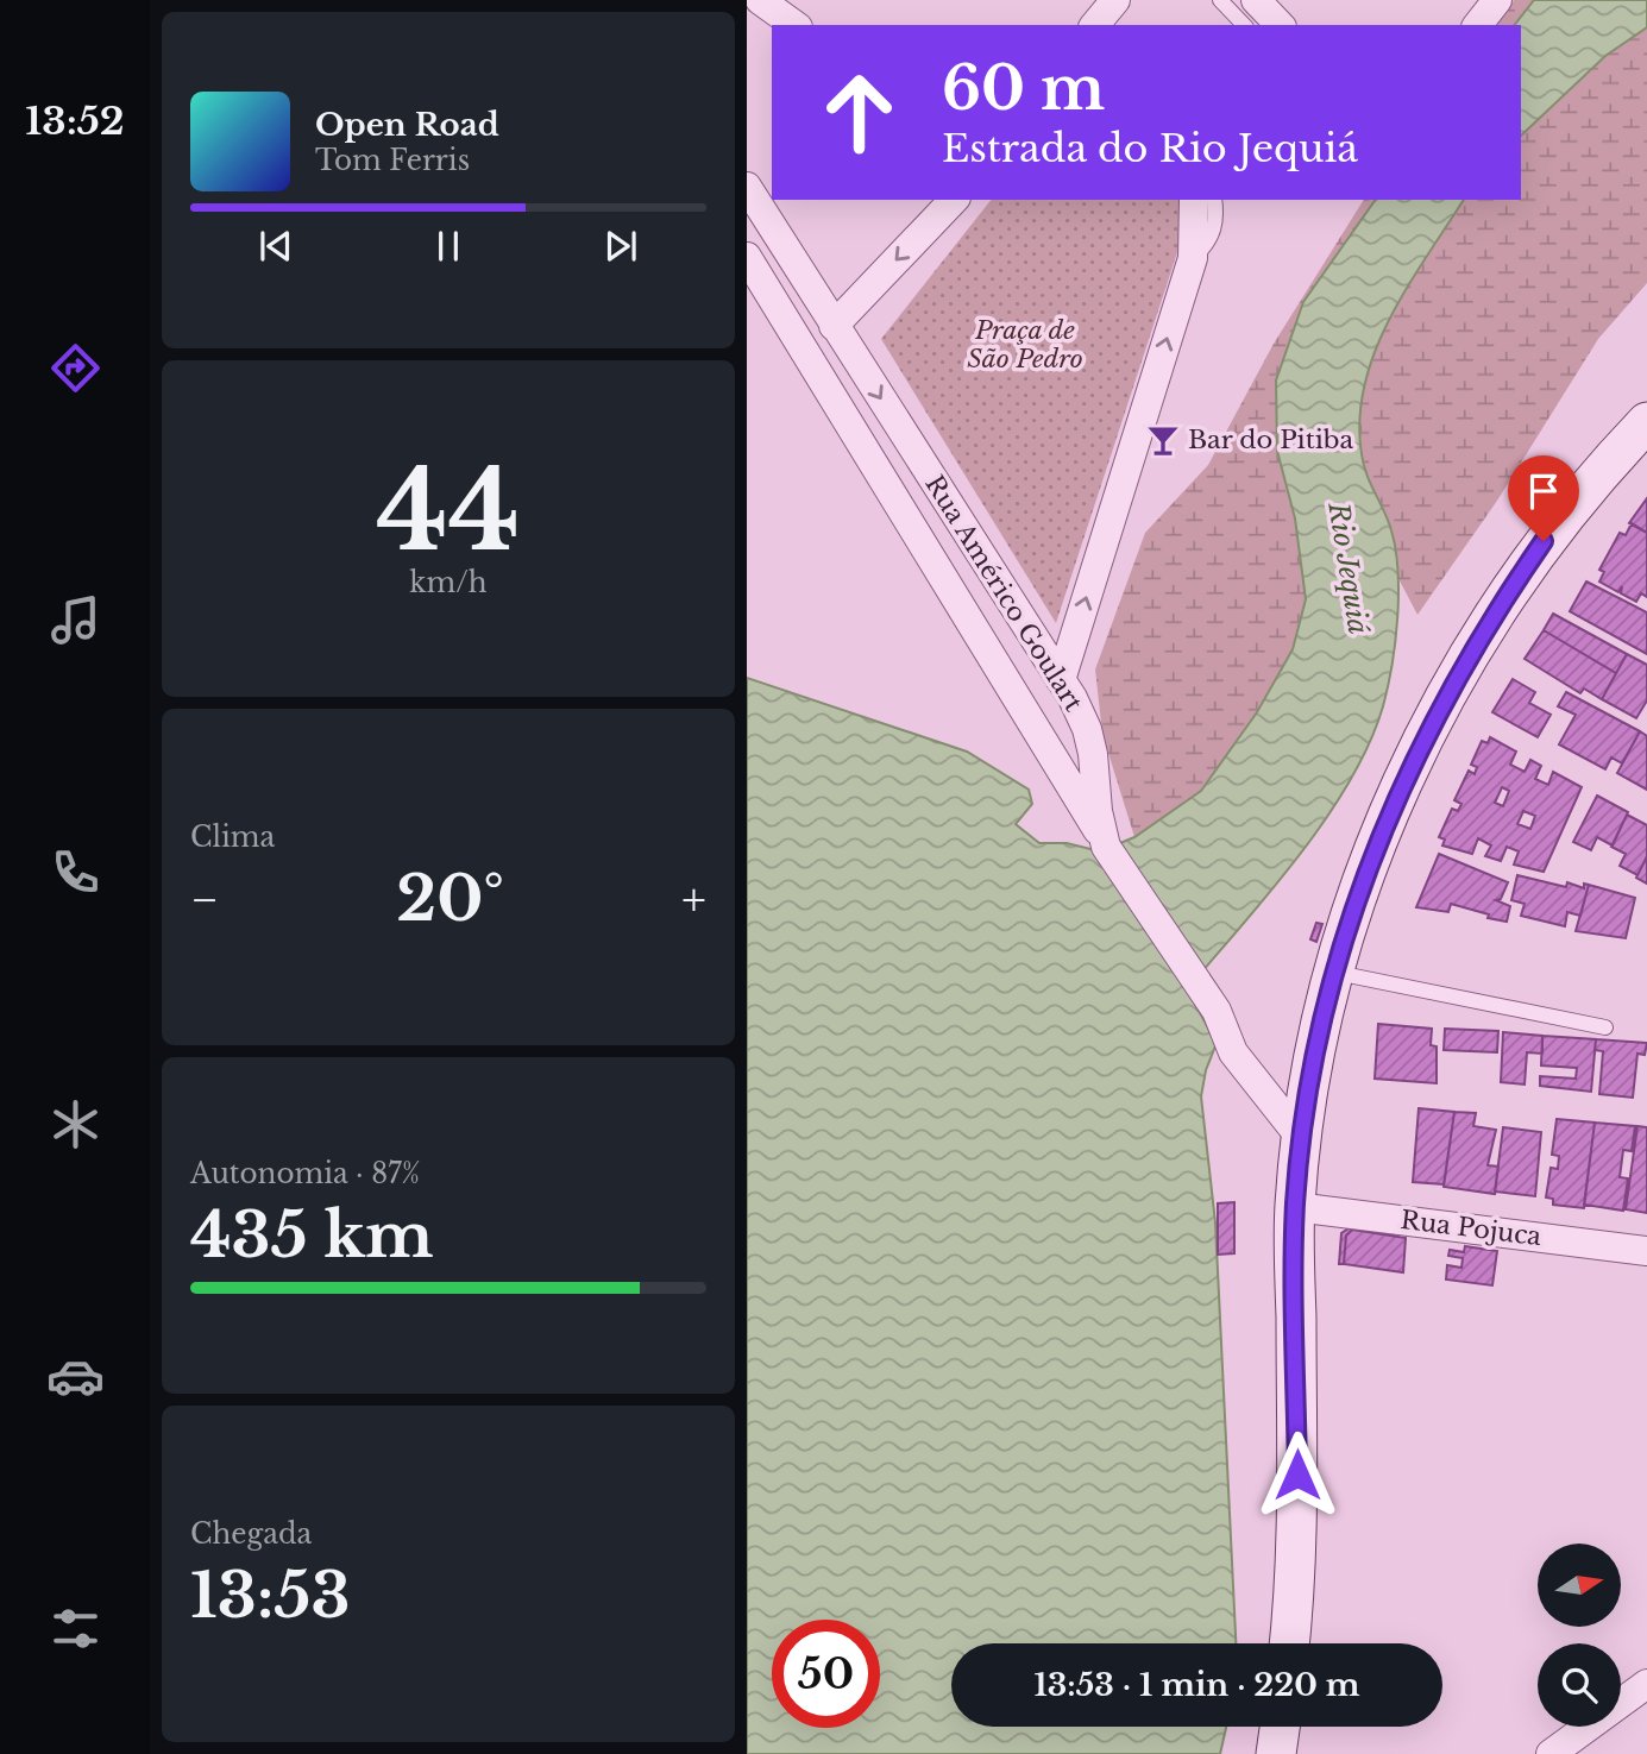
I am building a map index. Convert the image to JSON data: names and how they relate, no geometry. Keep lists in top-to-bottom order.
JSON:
{
  "streets": {
    "street": ["Rua Américo Goulart", "Rua Pojuca"]
  },
  "water": ["Rio Jequiá"],
  "parks": ["Praça de São Pedro"],
  "places": {
    "bar": ["Bar do Pitiba"]
  },
  "north": "right",
  "page": {
    "tabs": "13:52",
    "turn": ["60 m", "Estrada do Rio Jequiá"],
    "song": ["Open Road", "Tom Ferris"],
    "tile": [
      ["44", "km/h"],
      "Clima",
      ["Autonomia · 87%", "435 km"],
      ["Chegada", "13:53"]
    ],
    "heat": ["−", "20°", "+"],
    "limit": "50",
    "trip": "13:53 · 1 min · 220 m"
  }
}
